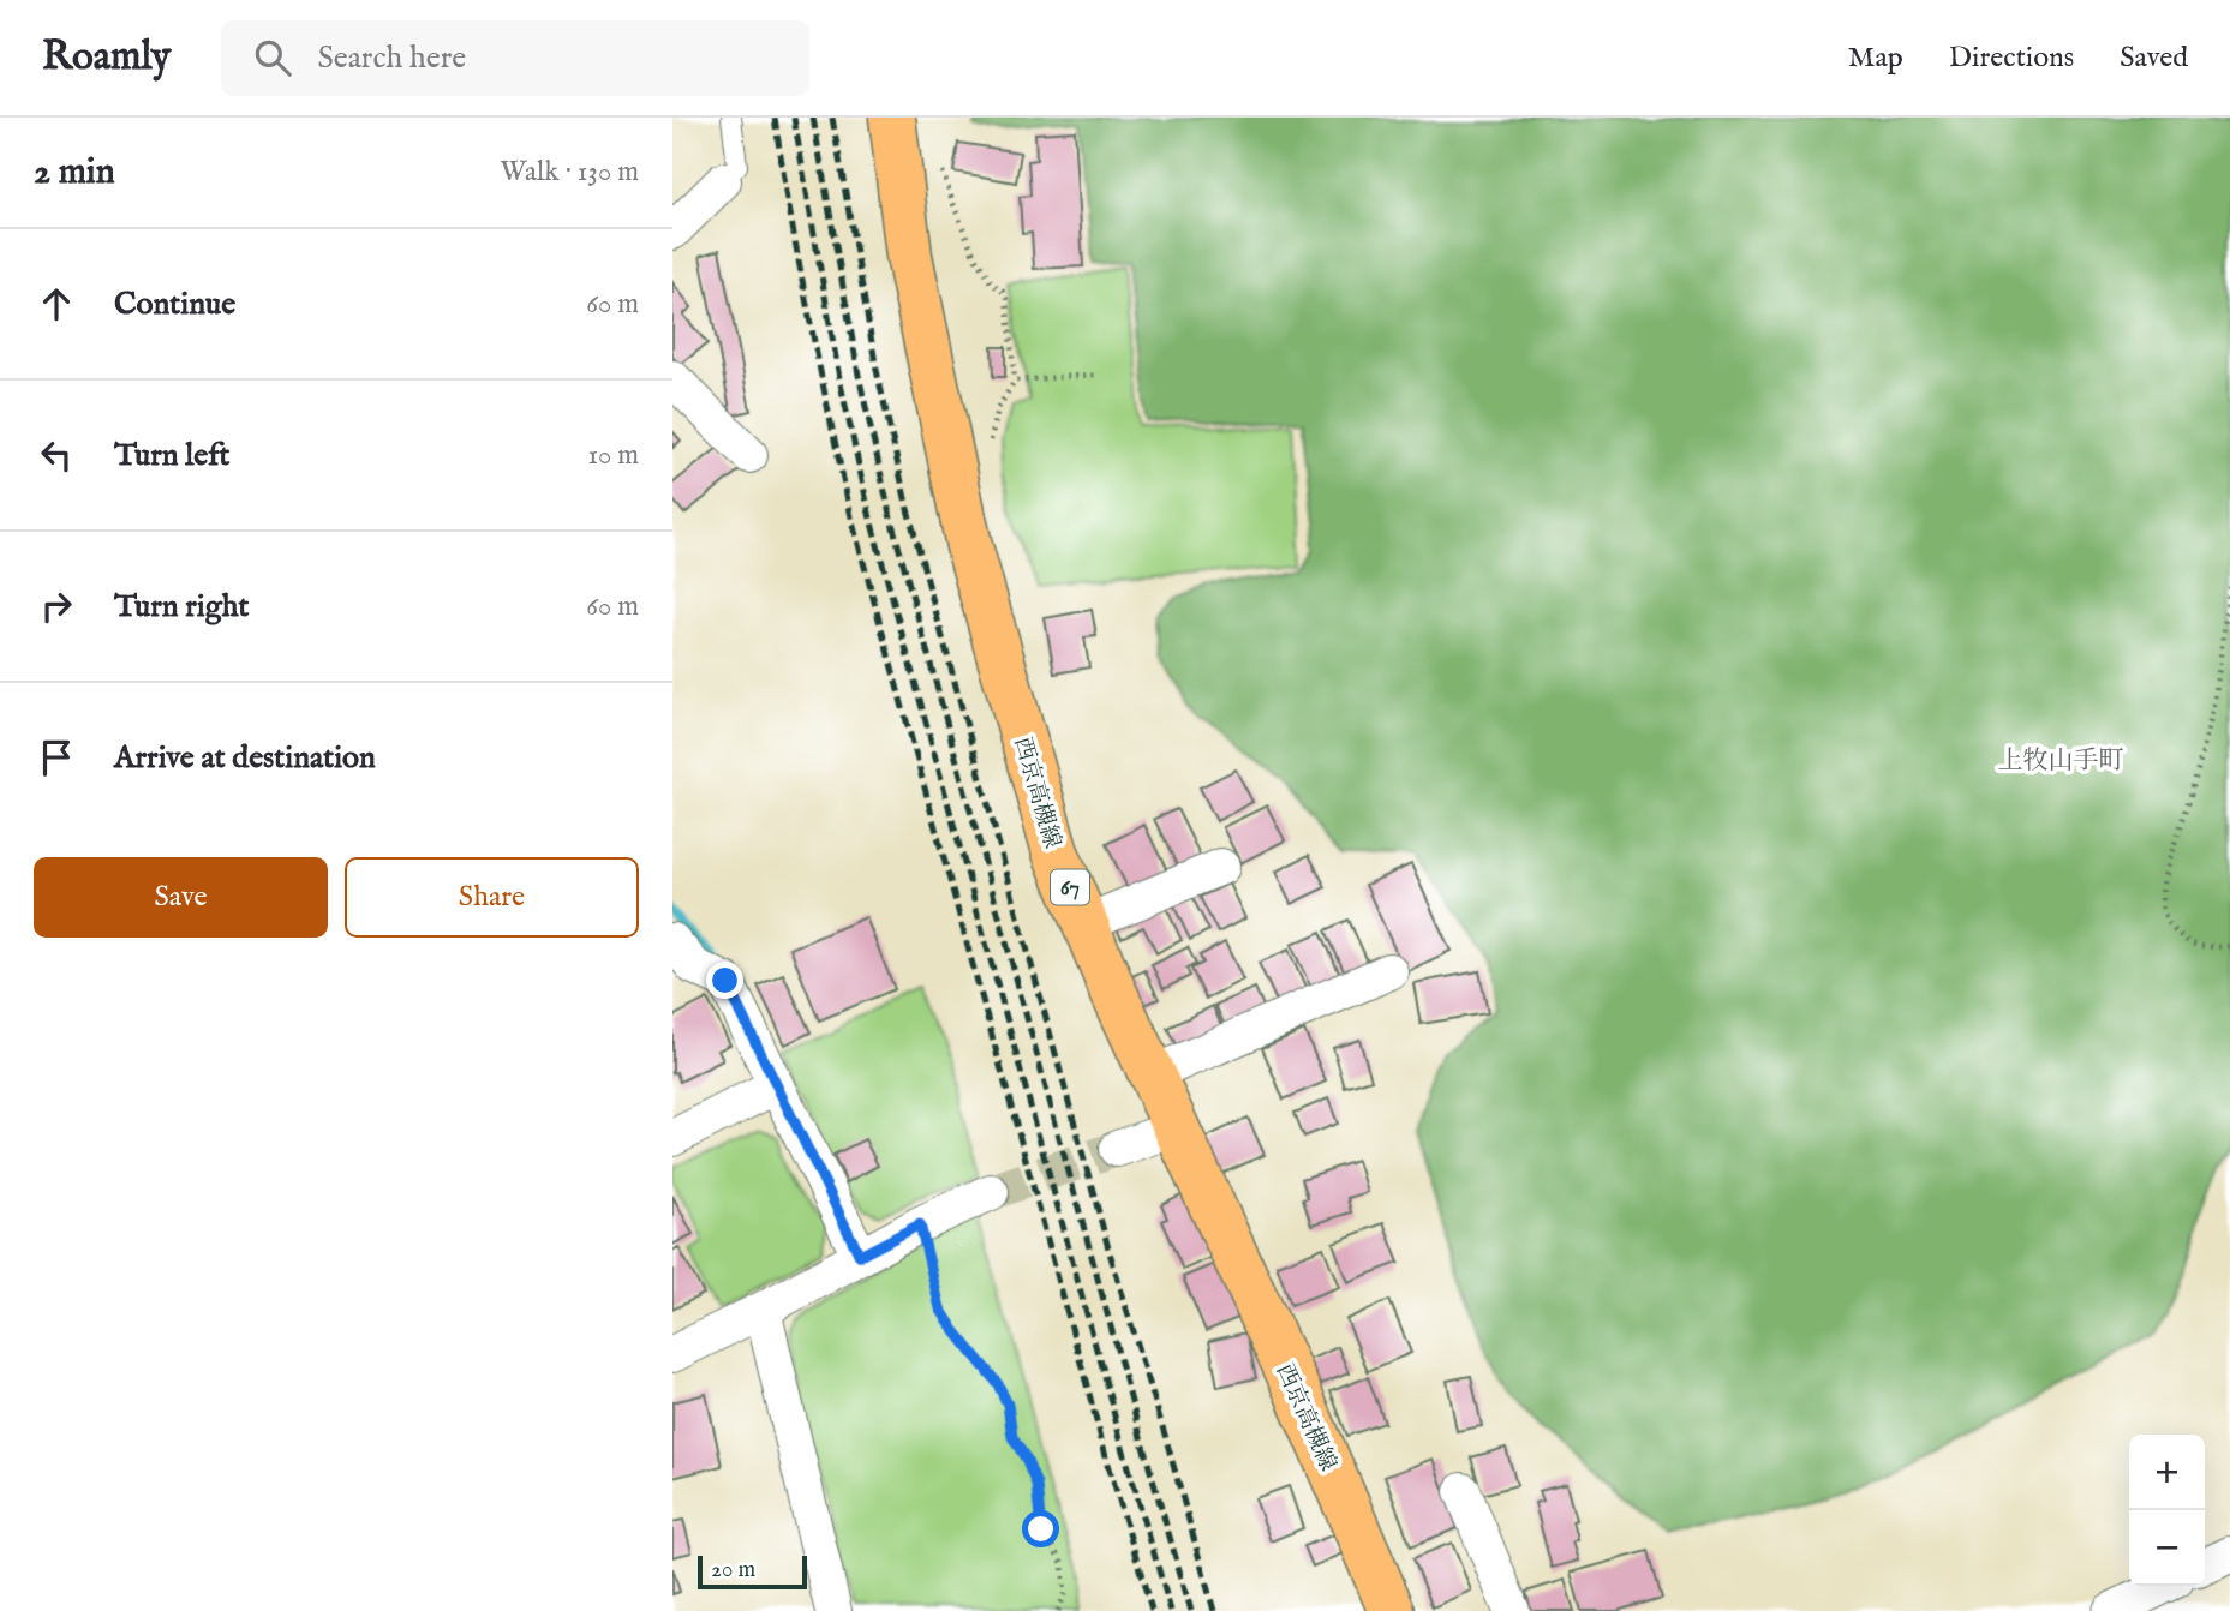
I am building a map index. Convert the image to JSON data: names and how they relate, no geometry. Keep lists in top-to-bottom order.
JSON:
{
  "streets": {
    "main road": ["西京高槻線", "67"]
  },
  "districts": ["上牧山手町"],
  "scale_bar": "20 m",
  "page": {
    "header": "Roamly",
    "search": "Search here",
    "nav": ["Map", "Directions", "Saved"],
    "heading": ["2 min", "Walk · 130 m"],
    "list": [
      ["Continue", "60 m"],
      ["Turn left", "10 m"],
      ["Turn right", "60 m"],
      "Arrive at destination"
    ],
    "buttons": ["Save", "Share"],
    "map_buttons": ["+", "−"],
    "scale": "20 m"
  }
}
